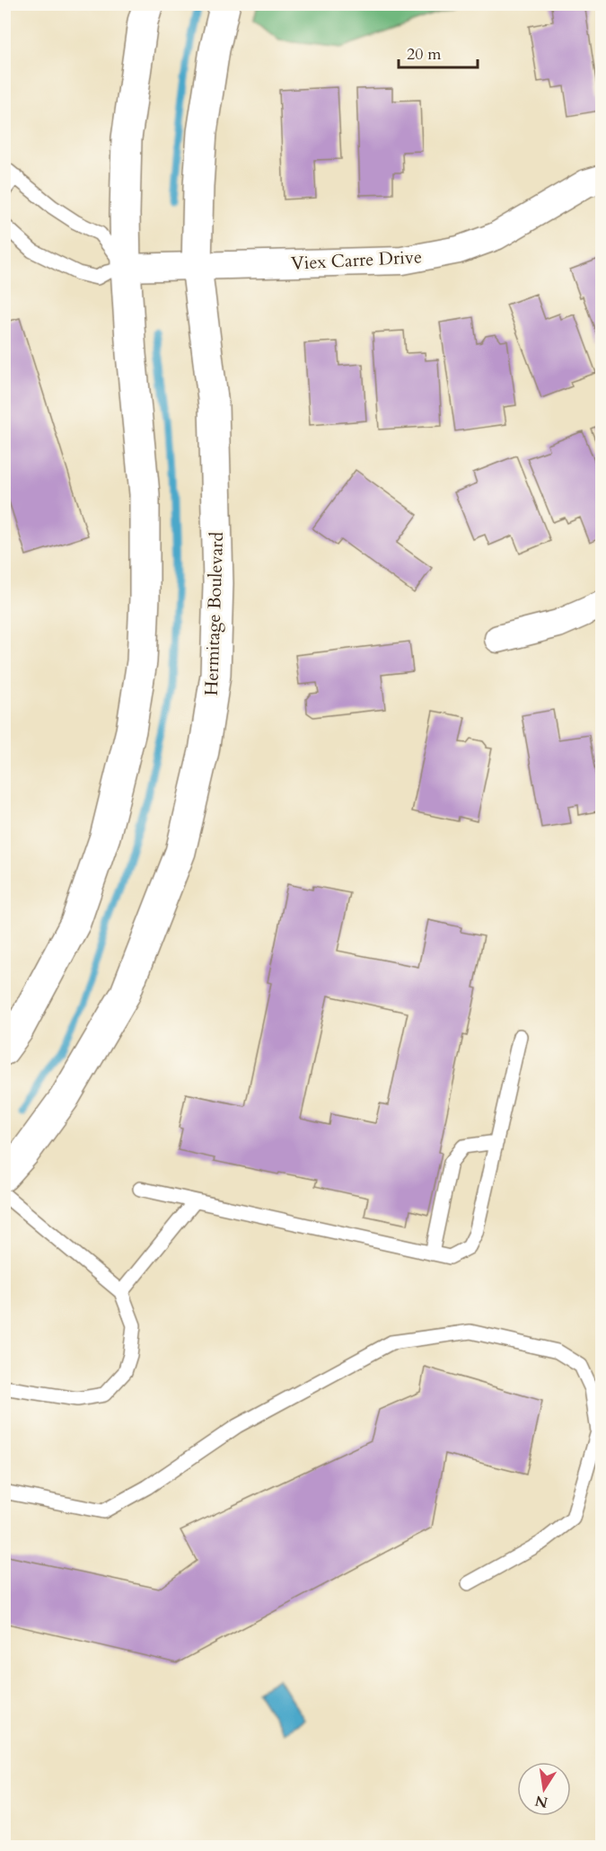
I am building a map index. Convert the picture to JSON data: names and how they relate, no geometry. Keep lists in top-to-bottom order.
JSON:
{
  "streets": {
    "street": ["Viex Carre Drive", "Hermitage Boulevard"]
  },
  "crossings": [
    ["Viex Carre Drive", "Hermitage Boulevard"]
  ],
  "scale_bar": "20 m",
  "north": "bottom"
}
